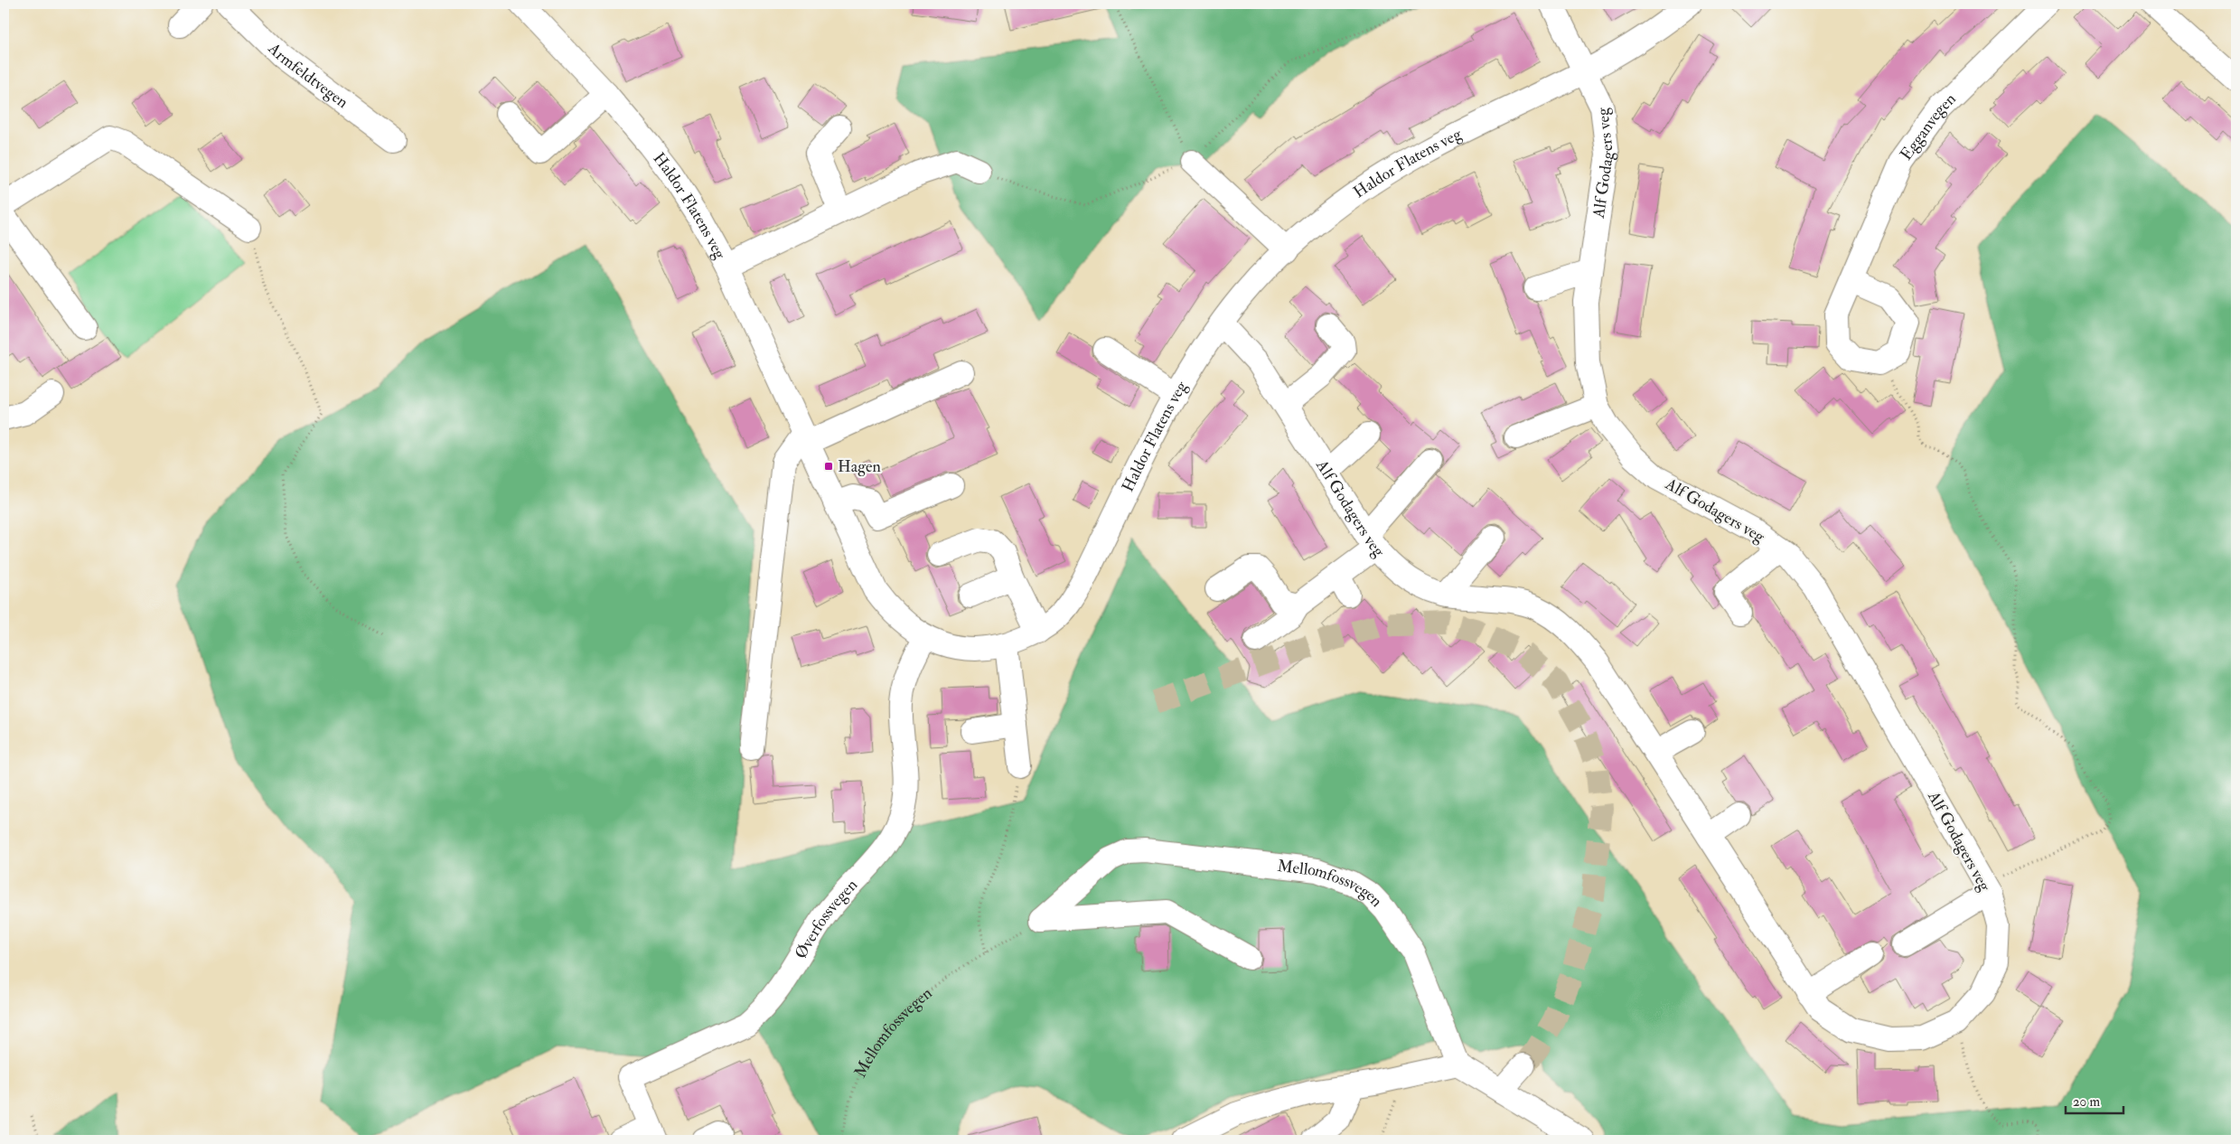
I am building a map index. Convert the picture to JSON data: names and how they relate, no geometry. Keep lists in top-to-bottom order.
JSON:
{
  "streets": {
    "street": [
      "Armfeldtvegen",
      "Egganvegen",
      "Alf Godagers veg",
      "Haldor Flatens veg",
      "Mellomfossvegen",
      "Øverfossvegen"
    ]
  },
  "crossings": [
    ["Alf Godagers veg", "Haldor Flatens veg"],
    ["Haldor Flatens veg", "Øverfossvegen"]
  ],
  "places": {
    "transit": ["Hagen"]
  },
  "scale_bar": "20 m"
}
